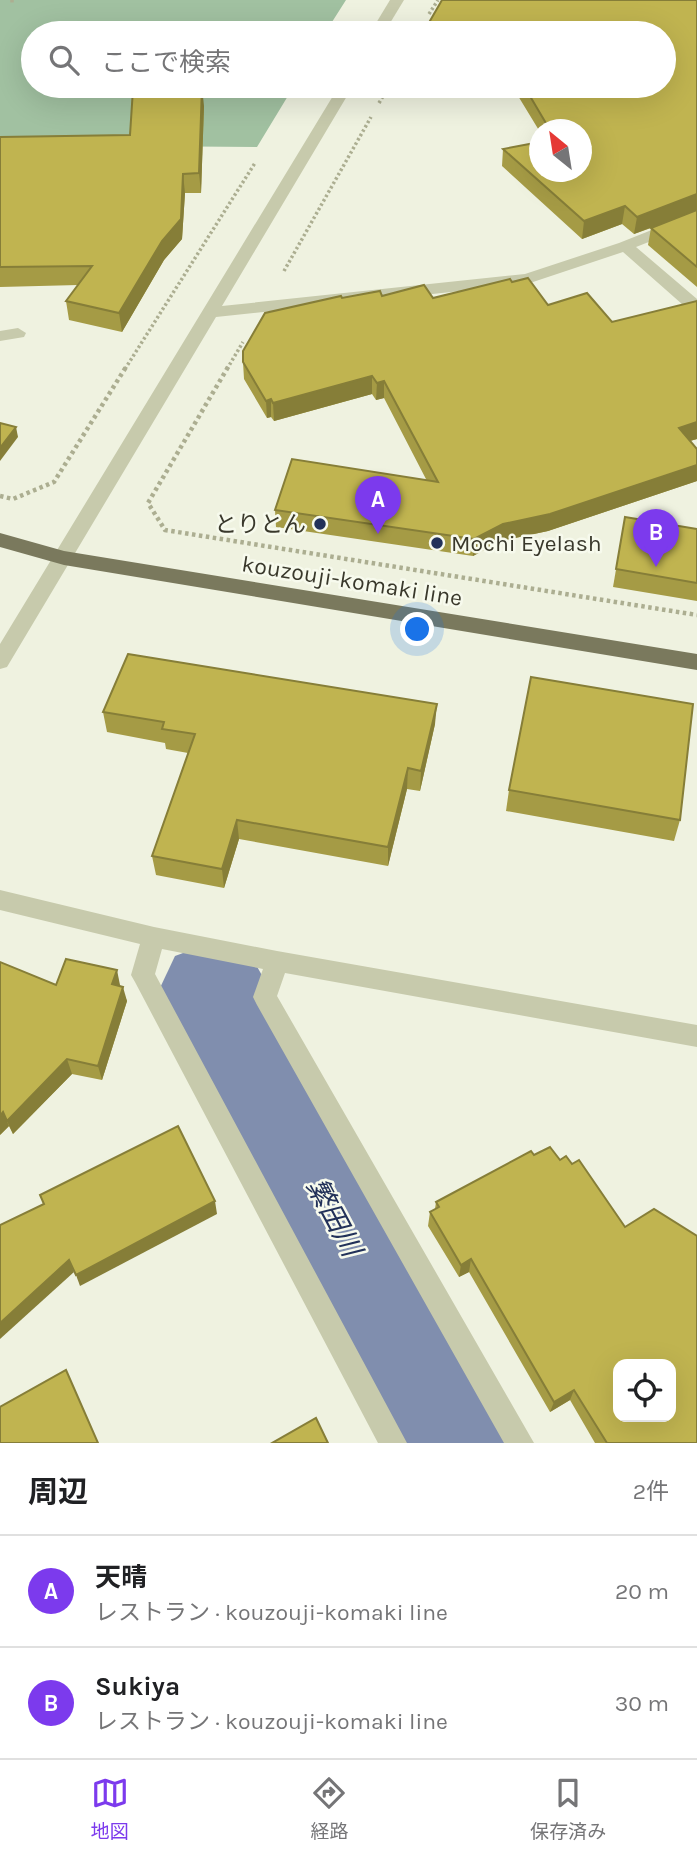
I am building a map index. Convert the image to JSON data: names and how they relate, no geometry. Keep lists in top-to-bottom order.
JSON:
{
  "streets": {
    "main road": ["kouzouji-komaki line"]
  },
  "water": ["繁田川"],
  "places": ["とりとん", "Mochi Eyelash"],
  "north": "top left",
  "page": {
    "search": "ここで検索",
    "pins": ["A", "B"],
    "heading": ["周辺", "2件"],
    "list": [
      {
        "mark": "A",
        "name": "天晴",
        "note": "レストラン · kouzouji-komaki line",
        "value": "20 m"
      },
      {
        "mark": "B",
        "name": "Sukiya",
        "note": "レストラン · kouzouji-komaki line",
        "value": "30 m"
      }
    ],
    "nav": ["地図", "経路", "保存済み"]
  }
}
